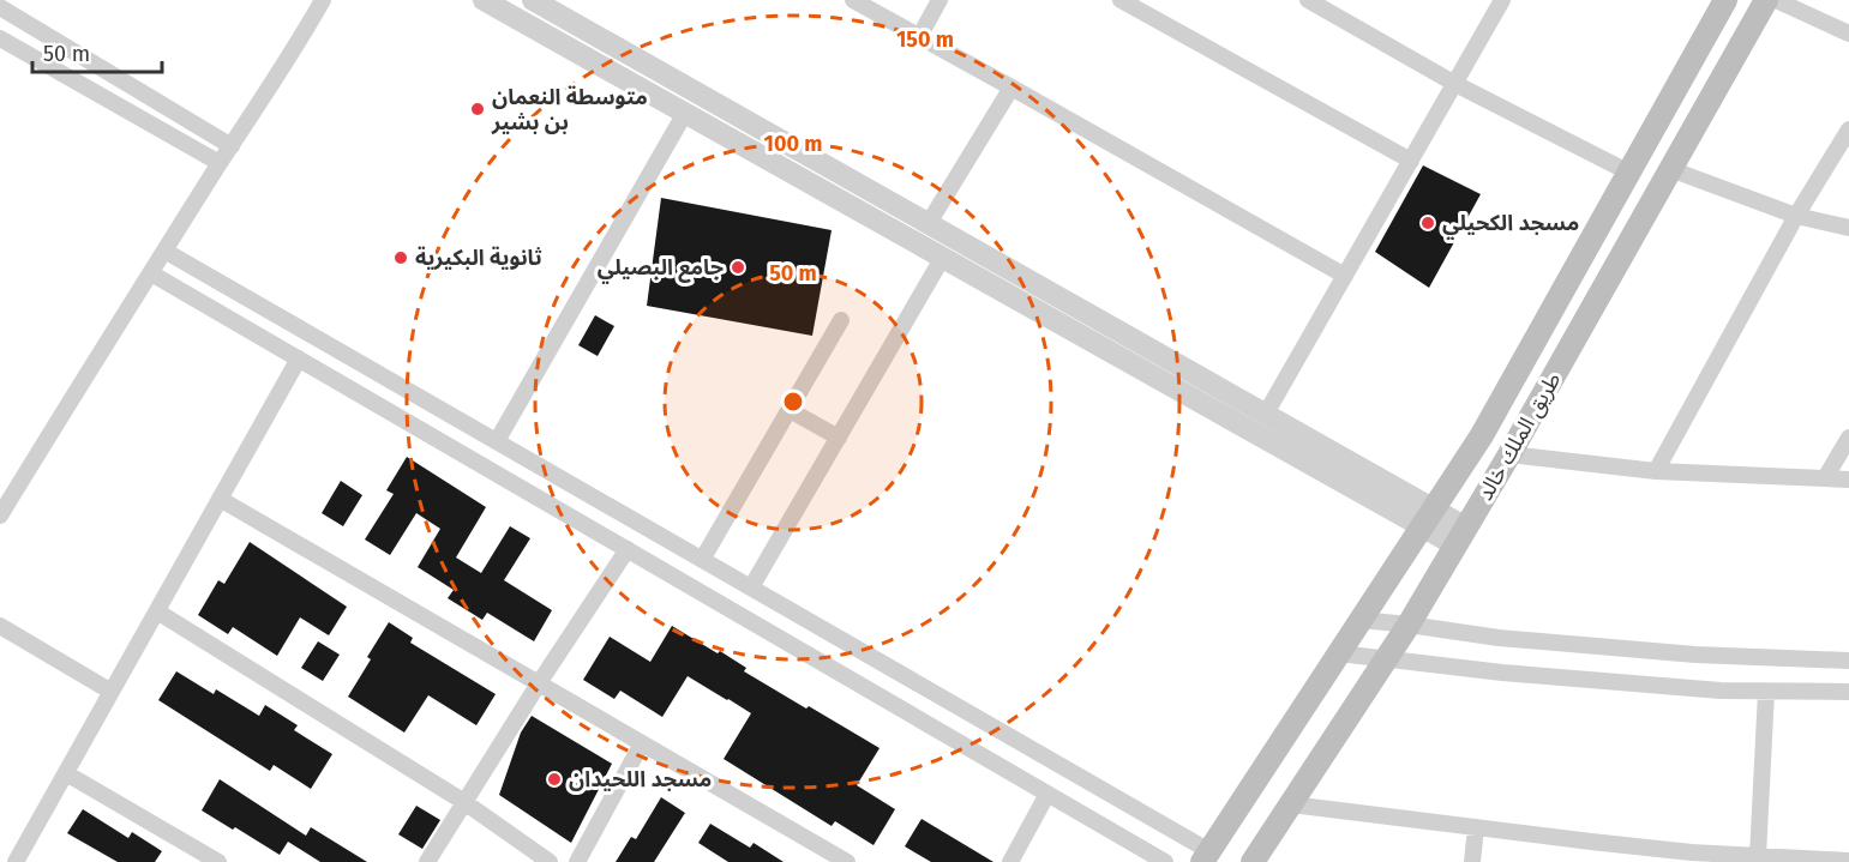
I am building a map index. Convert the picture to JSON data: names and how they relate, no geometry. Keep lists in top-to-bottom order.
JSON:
{
  "streets": {
    "main road": ["طريق الملك خالد"]
  },
  "places": [
    "متوسطة النعمان بن بشير",
    "مسجد الكحيلي",
    "ثانوية البكيرية",
    "جامع البصيلي",
    "مسجد اللحيدان"
  ],
  "scale_bar": "50 m",
  "rings": ["150 m", "100 m", "50 m"]
}
